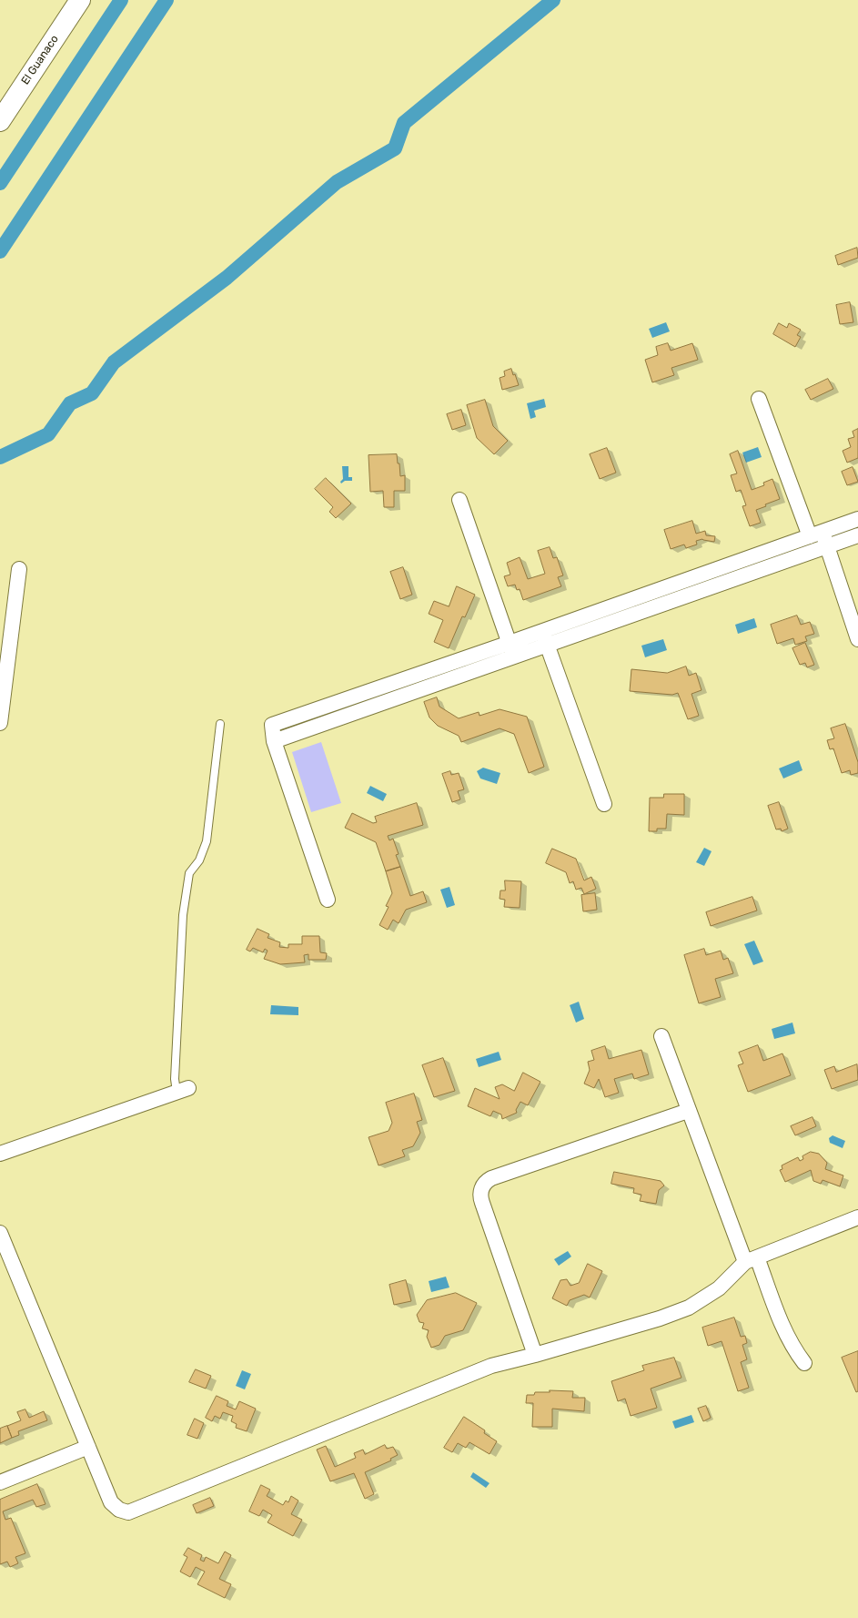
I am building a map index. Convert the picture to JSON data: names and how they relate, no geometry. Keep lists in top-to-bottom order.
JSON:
{
  "streets": {
    "main road": ["El Guanaco"]
  }
}
